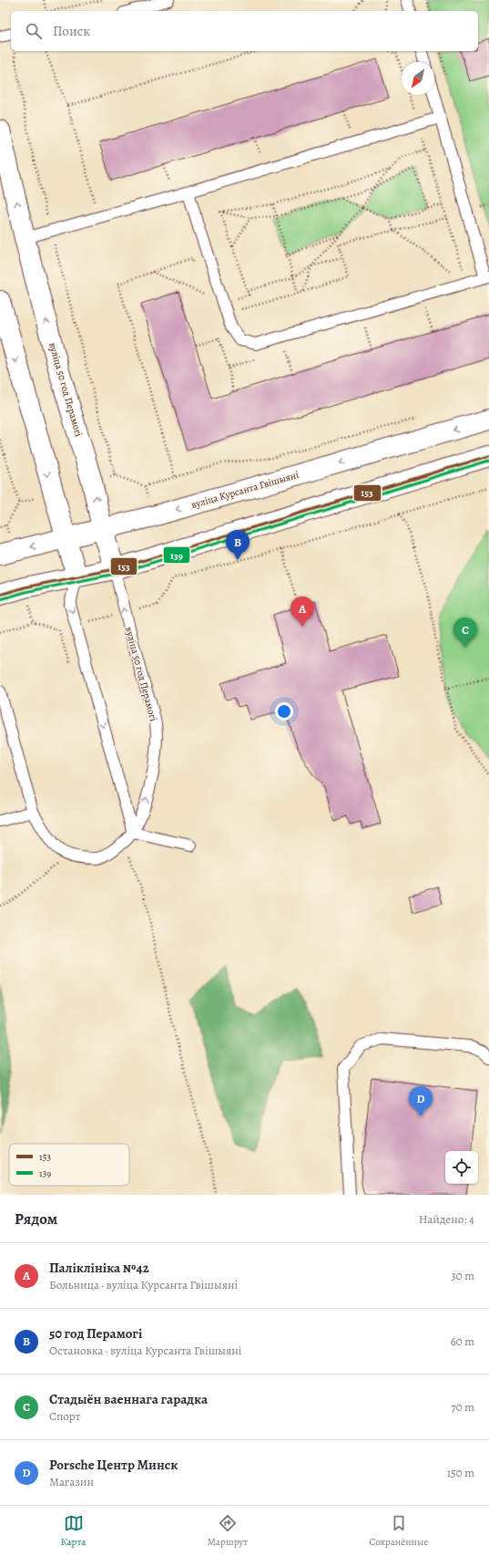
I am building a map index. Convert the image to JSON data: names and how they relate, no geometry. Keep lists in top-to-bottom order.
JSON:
{
  "streets": {
    "street": ["вуліца 50 год Перамогі", "вуліца Курсанта Гвішыяні"]
  },
  "crossings": [
    ["вуліца 50 год Перамогі", "вуліца Курсанта Гвішыяні"]
  ],
  "lines": ["transit line 153", "transit line 139"],
  "legend": ["153", "139"],
  "north": "bottom left",
  "page": {
    "search": "Поиск",
    "pins": [
      "B",
      "A",
      "C",
      "D"
    ],
    "heading": ["Рядом", "Найдено: 4"],
    "list": [
      {
        "mark": "A",
        "name": "Паліклініка №42",
        "note": "Больница · вуліца Курсанта Гвішыяні",
        "value": "30 m"
      },
      {
        "mark": "B",
        "name": "50 год Перамогі",
        "note": "Остановка · вуліца Курсанта Гвішыяні",
        "value": "60 m"
      },
      {
        "mark": "C",
        "name": "Стадыён ваеннага гарадка",
        "note": "Спорт",
        "value": "70 m"
      },
      {
        "mark": "D",
        "name": "Porsche Центр Минск",
        "note": "Магазин",
        "value": "150 m"
      }
    ],
    "nav": ["Карта", "Маршрут", "Сохранённые"]
  }
}
